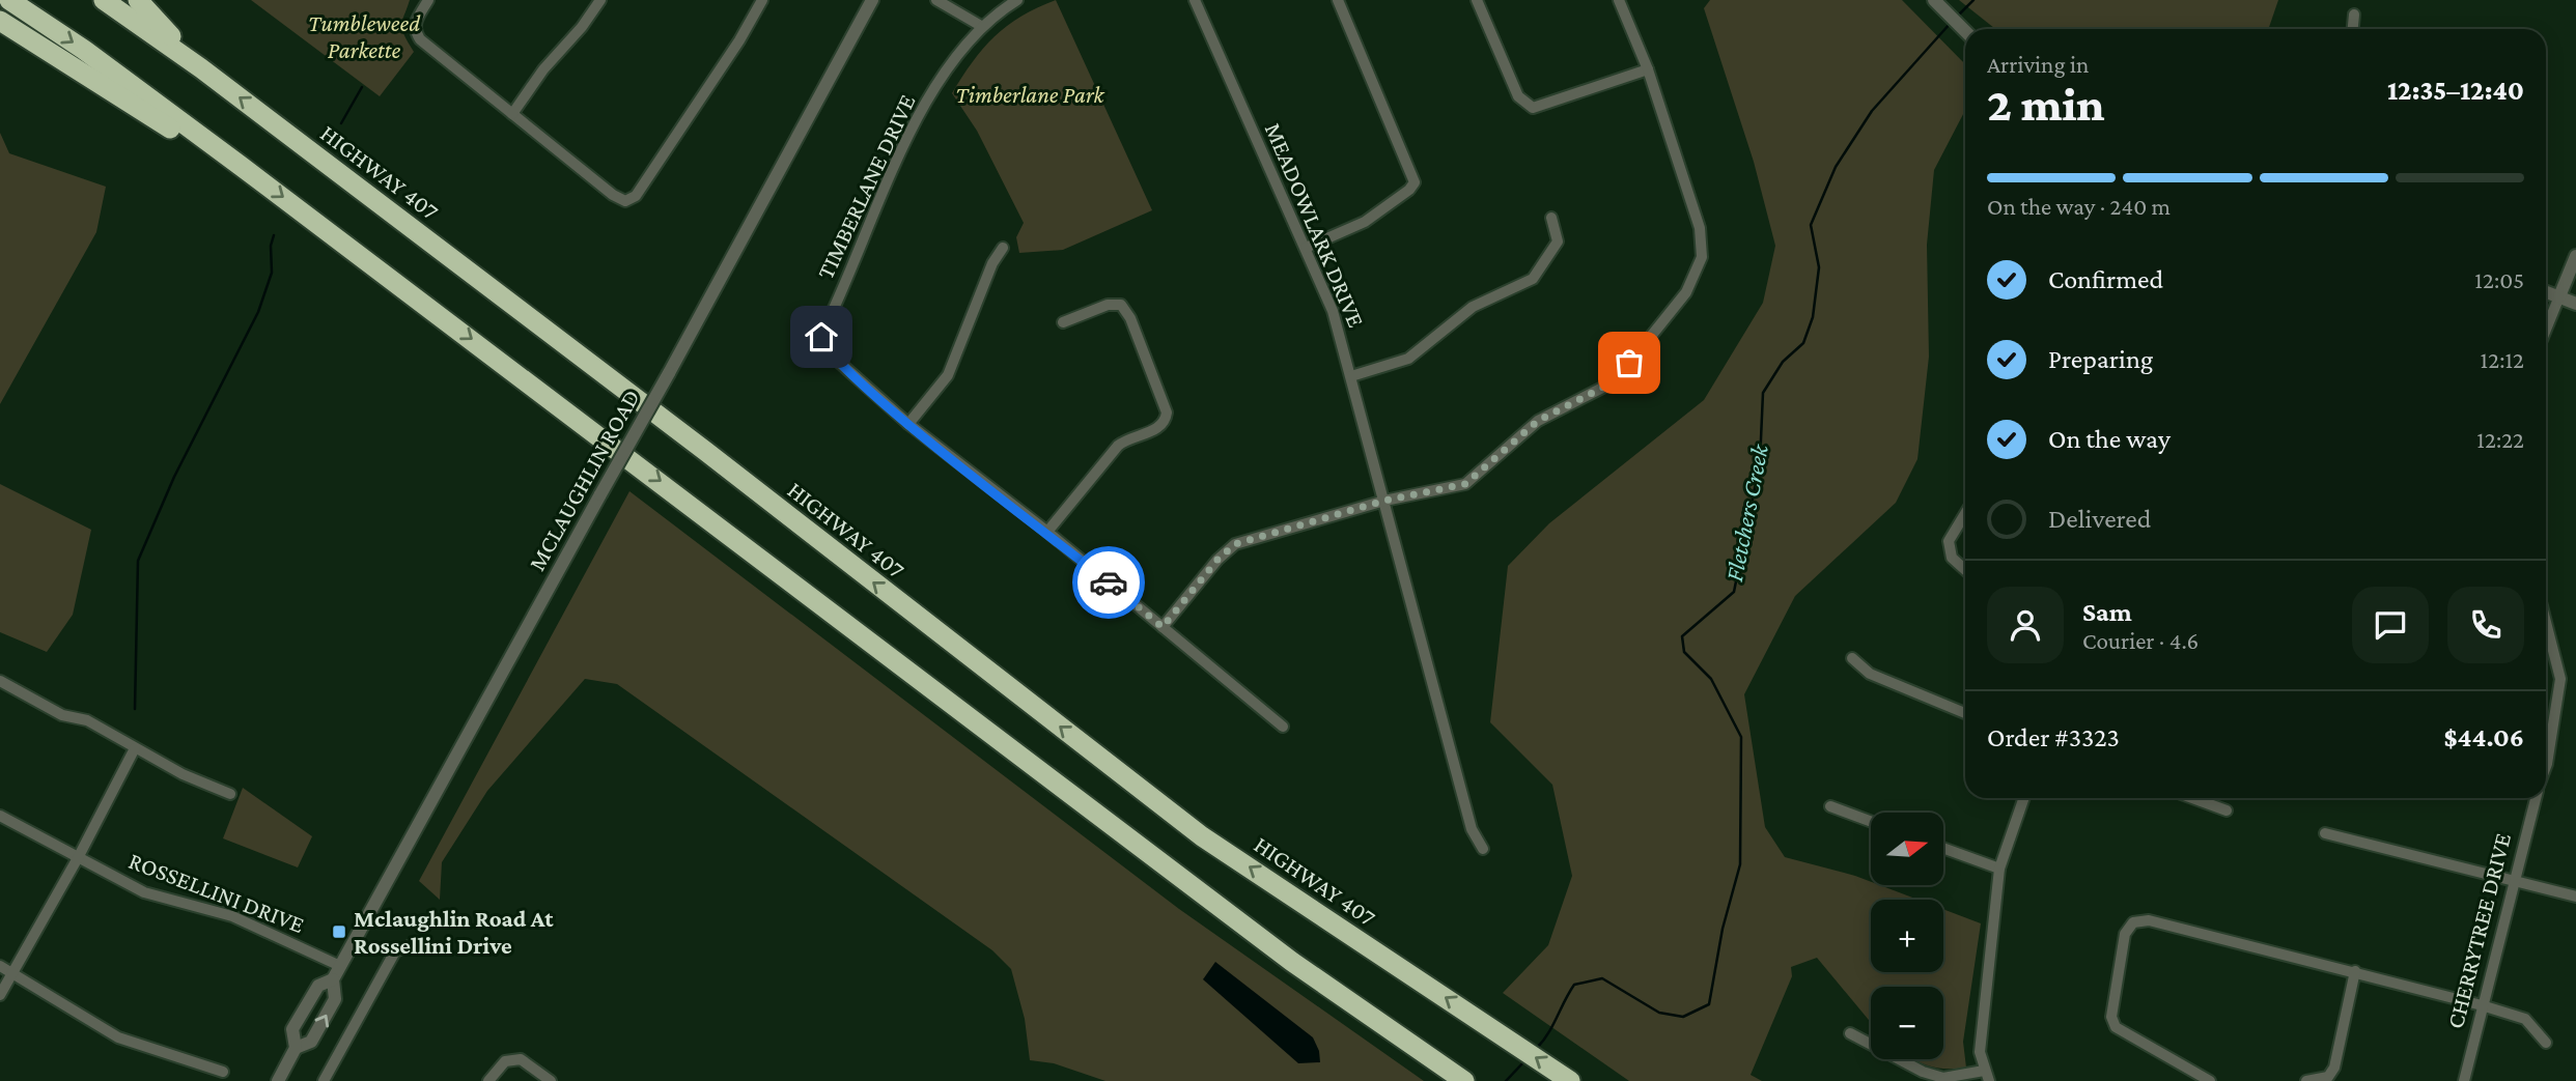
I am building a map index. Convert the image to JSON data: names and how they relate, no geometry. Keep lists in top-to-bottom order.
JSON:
{
  "streets": {
    "highway": ["HIGHWAY 407"],
    "street": [
      "TIMBERLANE DRIVE",
      "MEADOWLARK DRIVE",
      "MCLAUGHLIN ROAD",
      "ROSSELLINI DRIVE",
      "CHERRYTREE DRIVE"
    ]
  },
  "crossings": [
    ["MCLAUGHLIN ROAD", "ROSSELLINI DRIVE"]
  ],
  "water": ["Fletchers Creek"],
  "parks": ["Tumbleweed Parkette", "Timberlane Park"],
  "places": {
    "transit": ["Mclaughlin Road At Rossellini Drive"]
  },
  "north": "right",
  "page": {
    "heading": ["2 min", "Arriving in", "12:35–12:40"],
    "panel": [
      "Sam",
      "Courier · 4.6",
      "Order #3323",
      "$44.06"
    ],
    "bar": "On the way · 240 m",
    "list": [
      ["Confirmed", "12:05"],
      ["Preparing", "12:12"],
      ["On the way", "12:22"],
      "Delivered"
    ],
    "map_buttons": ["+", "−"]
  }
}
